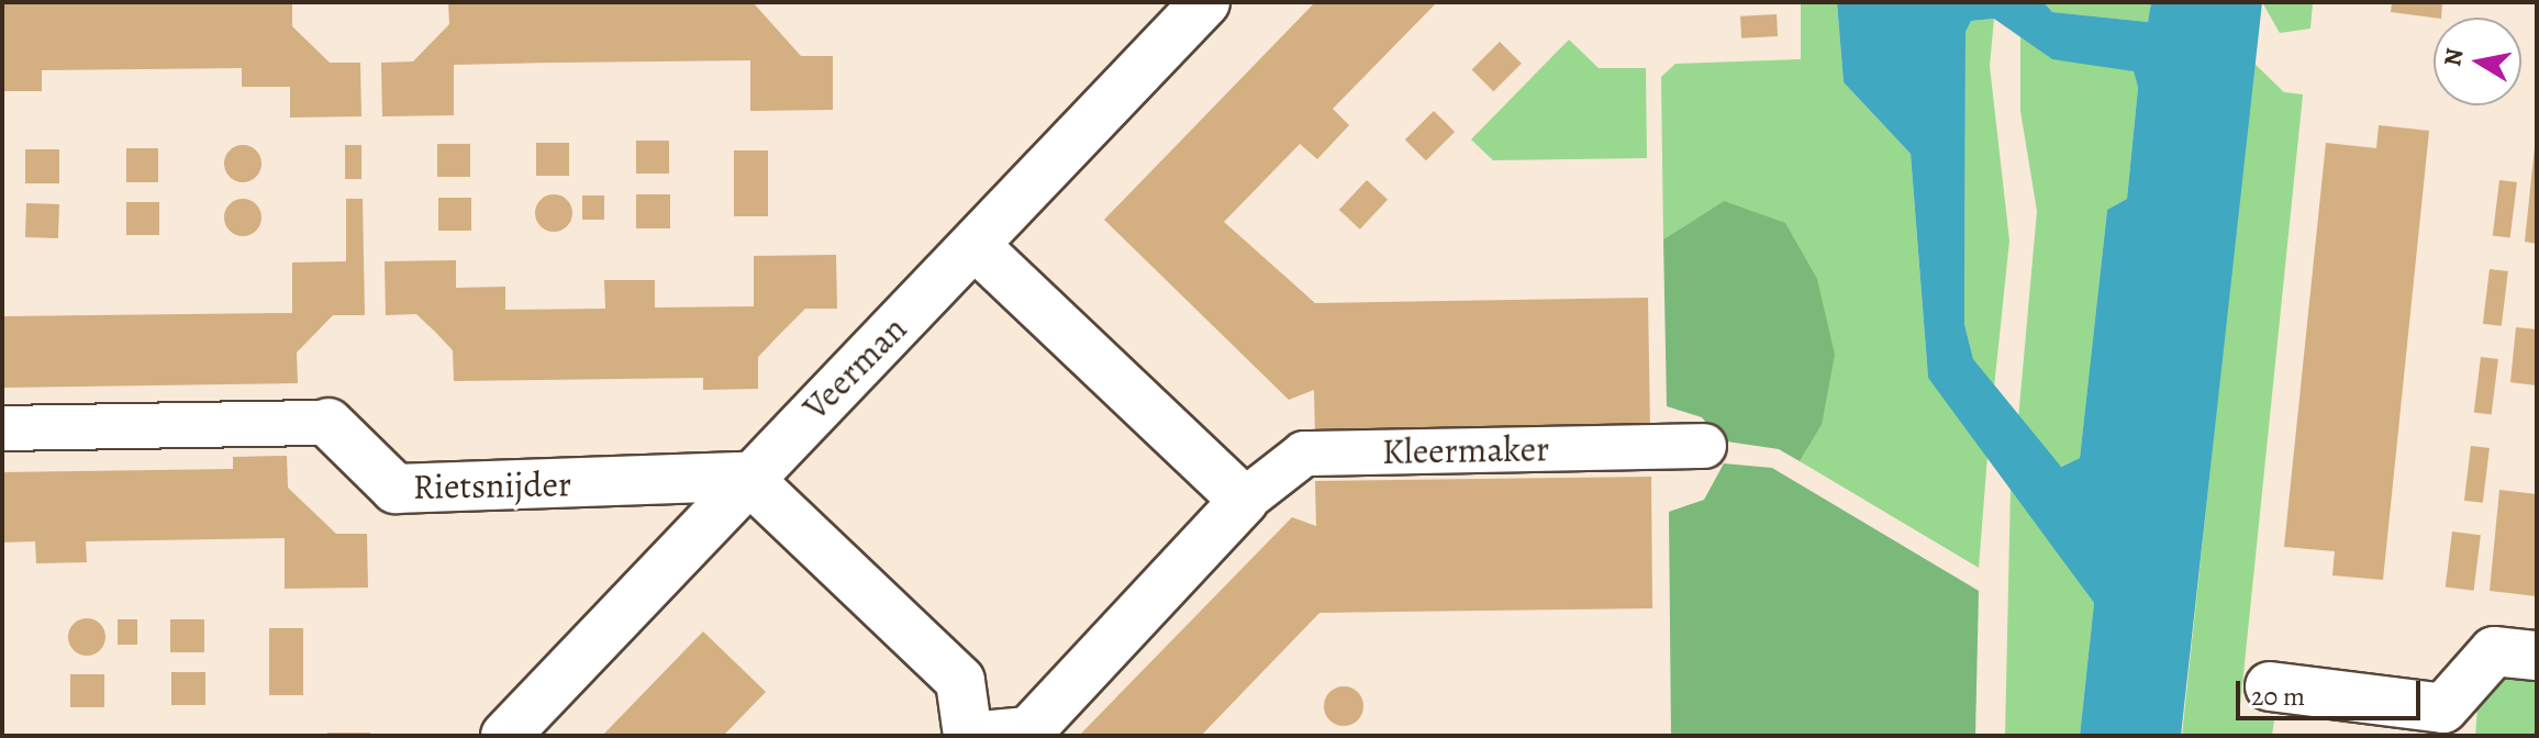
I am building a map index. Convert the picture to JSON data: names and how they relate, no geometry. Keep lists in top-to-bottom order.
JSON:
{
  "streets": {
    "street": ["Veerman", "Kleermaker", "Rietsnijder"]
  },
  "crossings": [
    ["Veerman", "Rietsnijder"]
  ],
  "scale_bar": "20 m",
  "north": "left"
}
